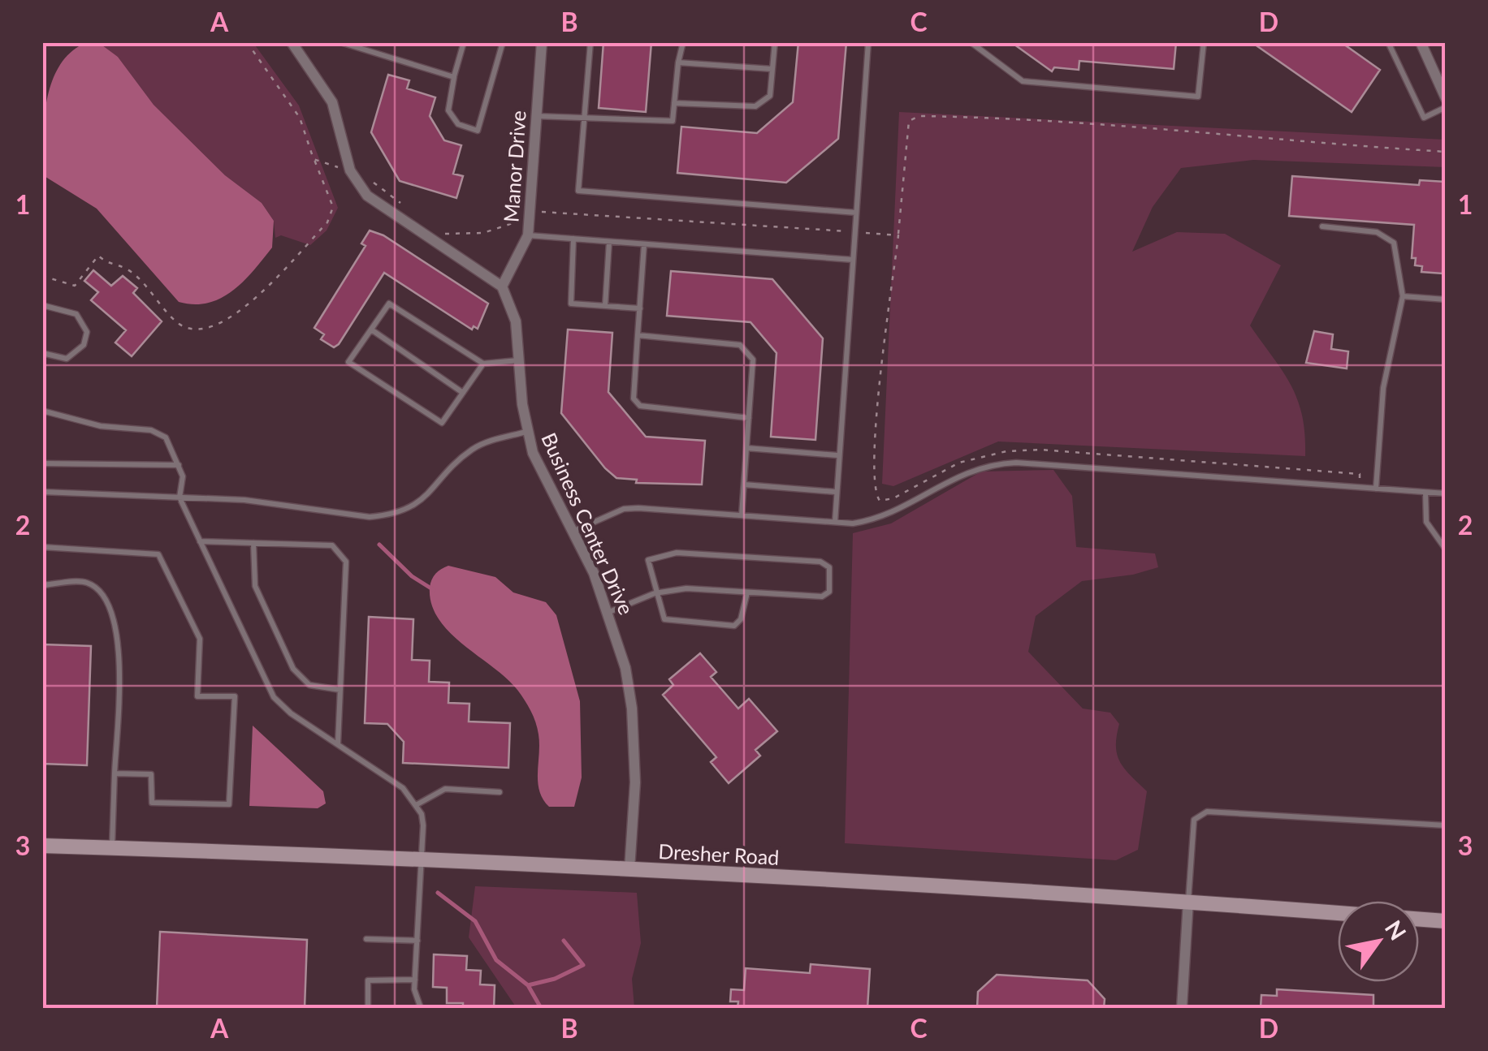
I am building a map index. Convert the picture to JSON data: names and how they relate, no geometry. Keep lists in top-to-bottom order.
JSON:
{
  "streets": {
    "main road": ["Dresher Road"],
    "street": ["Manor Drive", "Business Center Drive"]
  },
  "crossings": [
    ["Manor Drive", "Business Center Drive"],
    ["Business Center Drive", "Dresher Road"]
  ],
  "north": "top right",
  "grid": {
    "columns": [
      "A",
      "B",
      "C",
      "D"
    ],
    "rows": ["1", "2", "3"]
  }
}
